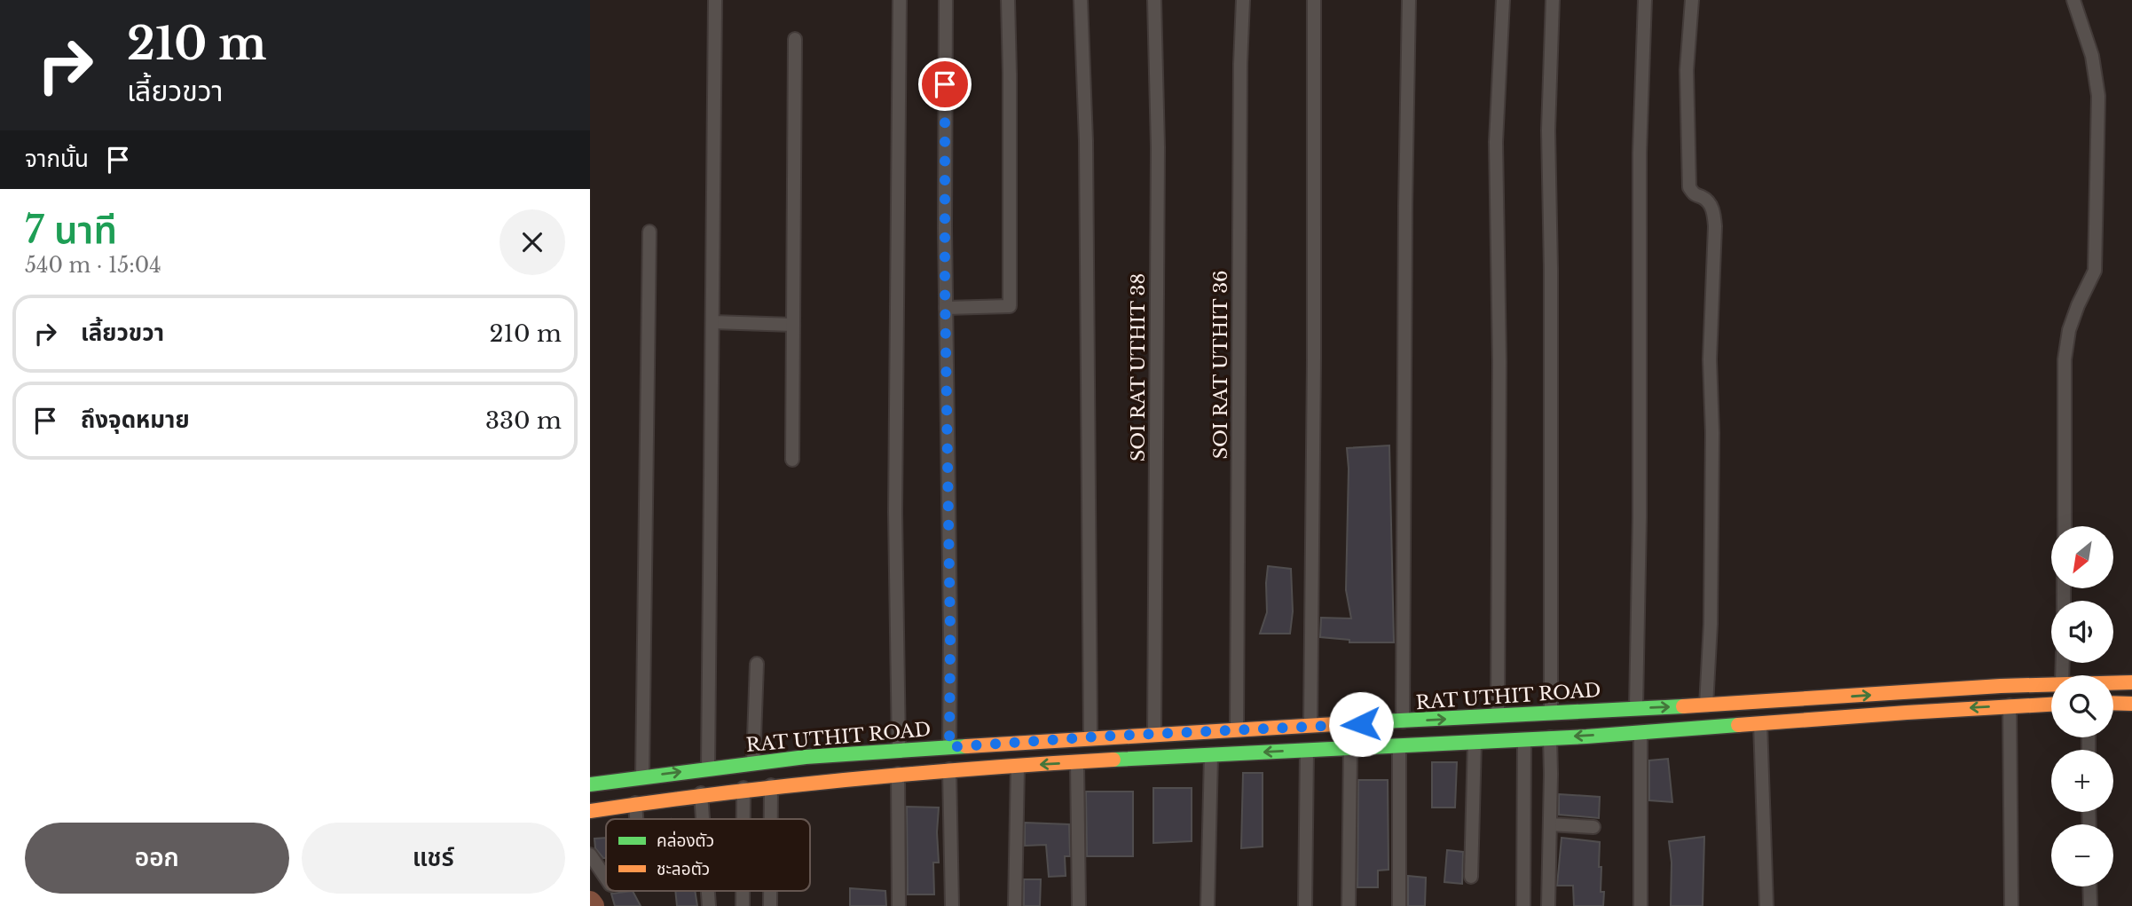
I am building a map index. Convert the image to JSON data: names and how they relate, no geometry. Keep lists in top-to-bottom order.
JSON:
{
  "streets": {
    "main road": ["RAT UTHIT ROAD"],
    "street": ["SOI RAT UTHIT 36", "SOI RAT UTHIT 38"]
  },
  "crossings": [
    ["SOI RAT UTHIT 36", "RAT UTHIT ROAD"],
    ["SOI RAT UTHIT 38", "RAT UTHIT ROAD"]
  ],
  "legend": ["คล่องตัว", "ชะลอตัว"],
  "north": "bottom left",
  "page": {
    "turn": ["210 m", "เลี้ยวขวา"],
    "then": "จากนั้น",
    "heading": ["7 นาที", "540 m · 15:04"],
    "list": [
      {
        "name": "เลี้ยวขวา",
        "value": "210 m"
      },
      {
        "name": "ถึงจุดหมาย",
        "value": "330 m"
      }
    ],
    "map_buttons": ["+", "−"],
    "buttons": ["ออก", "แชร์"]
  }
}
